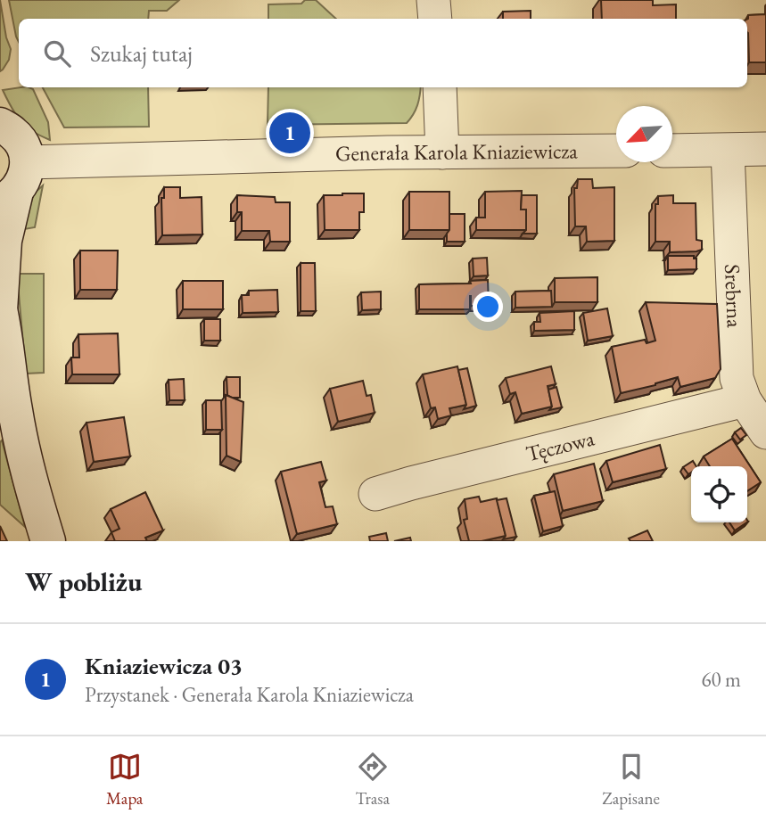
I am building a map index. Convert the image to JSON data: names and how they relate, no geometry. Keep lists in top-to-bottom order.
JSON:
{
  "streets": {
    "street": ["Generała Karola Kniaziewicza", "Srebrna", "Tęczowa"]
  },
  "crossings": [
    ["Srebrna", "Tęczowa"]
  ],
  "north": "bottom left",
  "page": {
    "search": "Szukaj tutaj",
    "pins": "1",
    "heading": "W pobliżu",
    "list": [
      {
        "mark": "1",
        "name": "Kniaziewicza 03",
        "note": "Przystanek · Generała Karola Kniaziewicza",
        "value": "60 m"
      }
    ],
    "nav": ["Mapa", "Trasa", "Zapisane"]
  }
}
